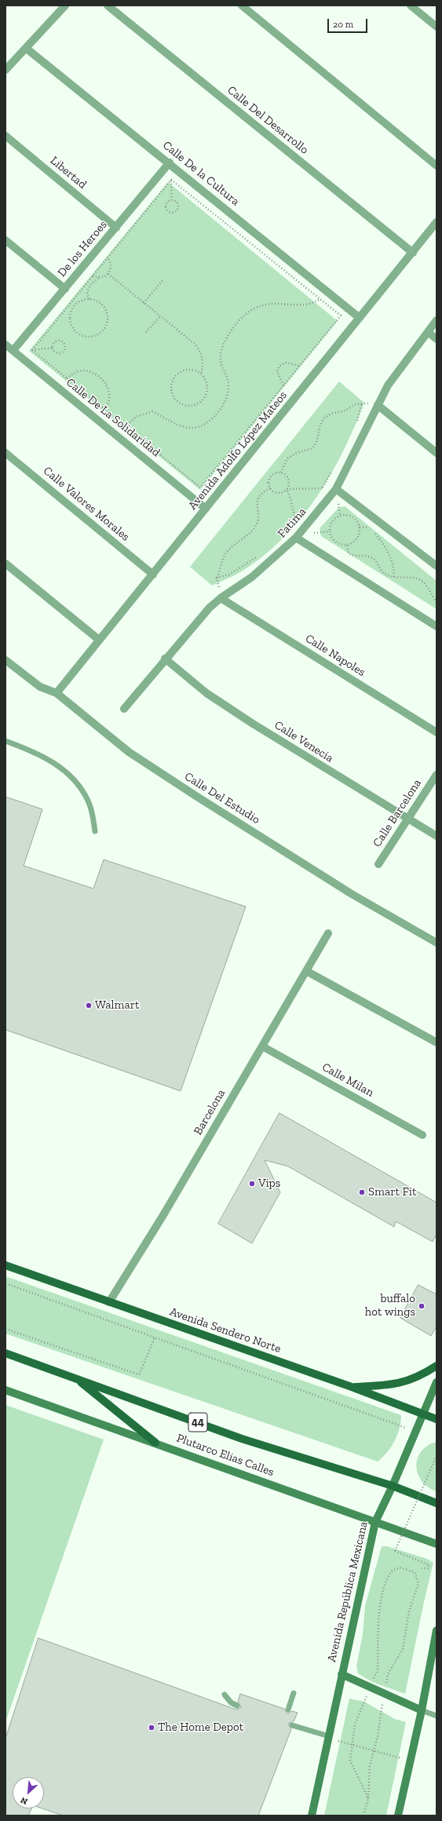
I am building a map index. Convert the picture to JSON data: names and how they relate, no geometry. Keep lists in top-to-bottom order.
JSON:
{
  "streets": {
    "main road": [
      "Avenida Sendero Norte",
      "44",
      "Plutarco Elias Calles",
      "Avenida República Mexicana"
    ],
    "street": [
      "Calle Del Desarrollo",
      "Libertad",
      "Calle De la Cultura",
      "De los Heroes",
      "Calle De La Solidaridad",
      "Avenida Adolfo López Mateos",
      "Calle Valores Morales",
      "Fatima",
      "Calle Napoles",
      "Calle Venecia",
      "Calle Del Estudio",
      "Calle Barcelona",
      "Calle Milan",
      "Barcelona"
    ]
  },
  "crossings": [
    ["Calle Del Desarrollo", "Avenida Adolfo López Mateos"],
    ["Libertad", "De los Heroes"],
    ["Calle De la Cultura", "De los Heroes"],
    ["Calle De la Cultura", "Avenida Adolfo López Mateos"],
    ["De los Heroes", "Calle De La Solidaridad"],
    ["Calle De La Solidaridad", "Avenida Adolfo López Mateos"],
    ["Avenida Adolfo López Mateos", "Calle Valores Morales"],
    ["Avenida Adolfo López Mateos", "Calle Del Estudio"],
    ["Fatima", "Calle Napoles"],
    ["Fatima", "Calle Venecia"],
    ["Calle Venecia", "Calle Barcelona"],
    ["Calle Milan", "Barcelona"],
    ["Barcelona", "Avenida Sendero Norte"],
    ["Avenida Sendero Norte", "Avenida República Mexicana"],
    ["44", "Avenida República Mexicana"],
    ["Plutarco Elias Calles", "Avenida República Mexicana"]
  ],
  "places": [
    "Walmart",
    "Vips",
    "Smart Fit",
    "buffalo hot wings",
    "The Home Depot"
  ],
  "scale_bar": "20 m",
  "north": "bottom left"
}
